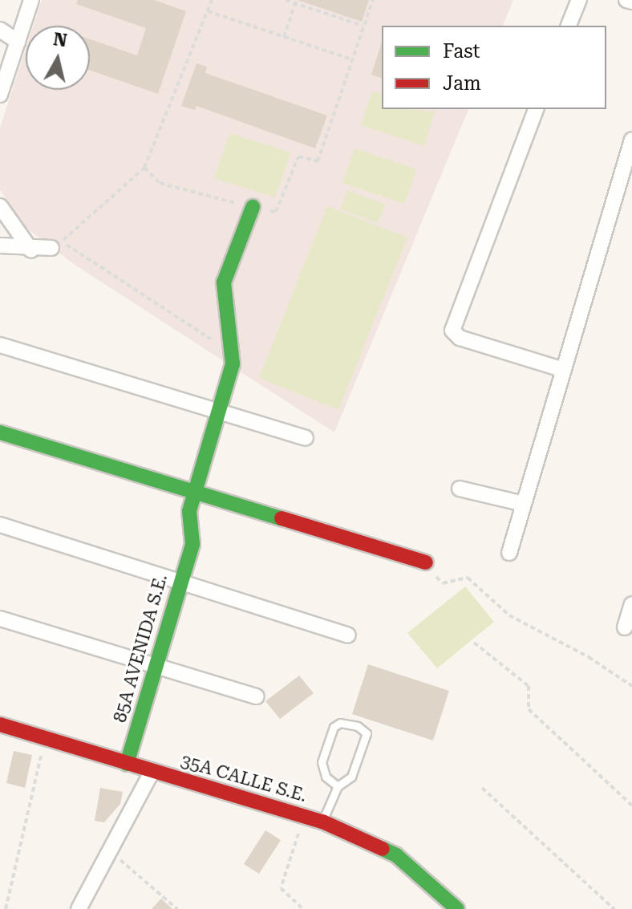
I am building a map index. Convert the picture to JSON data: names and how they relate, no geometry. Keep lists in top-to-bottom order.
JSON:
{
  "streets": {
    "street": ["85A AVENIDA S.E.", "35A CALLE S.E."]
  },
  "crossings": [
    ["85A AVENIDA S.E.", "35A CALLE S.E."]
  ],
  "legend": ["Fast", "Jam"],
  "north": "top"
}
